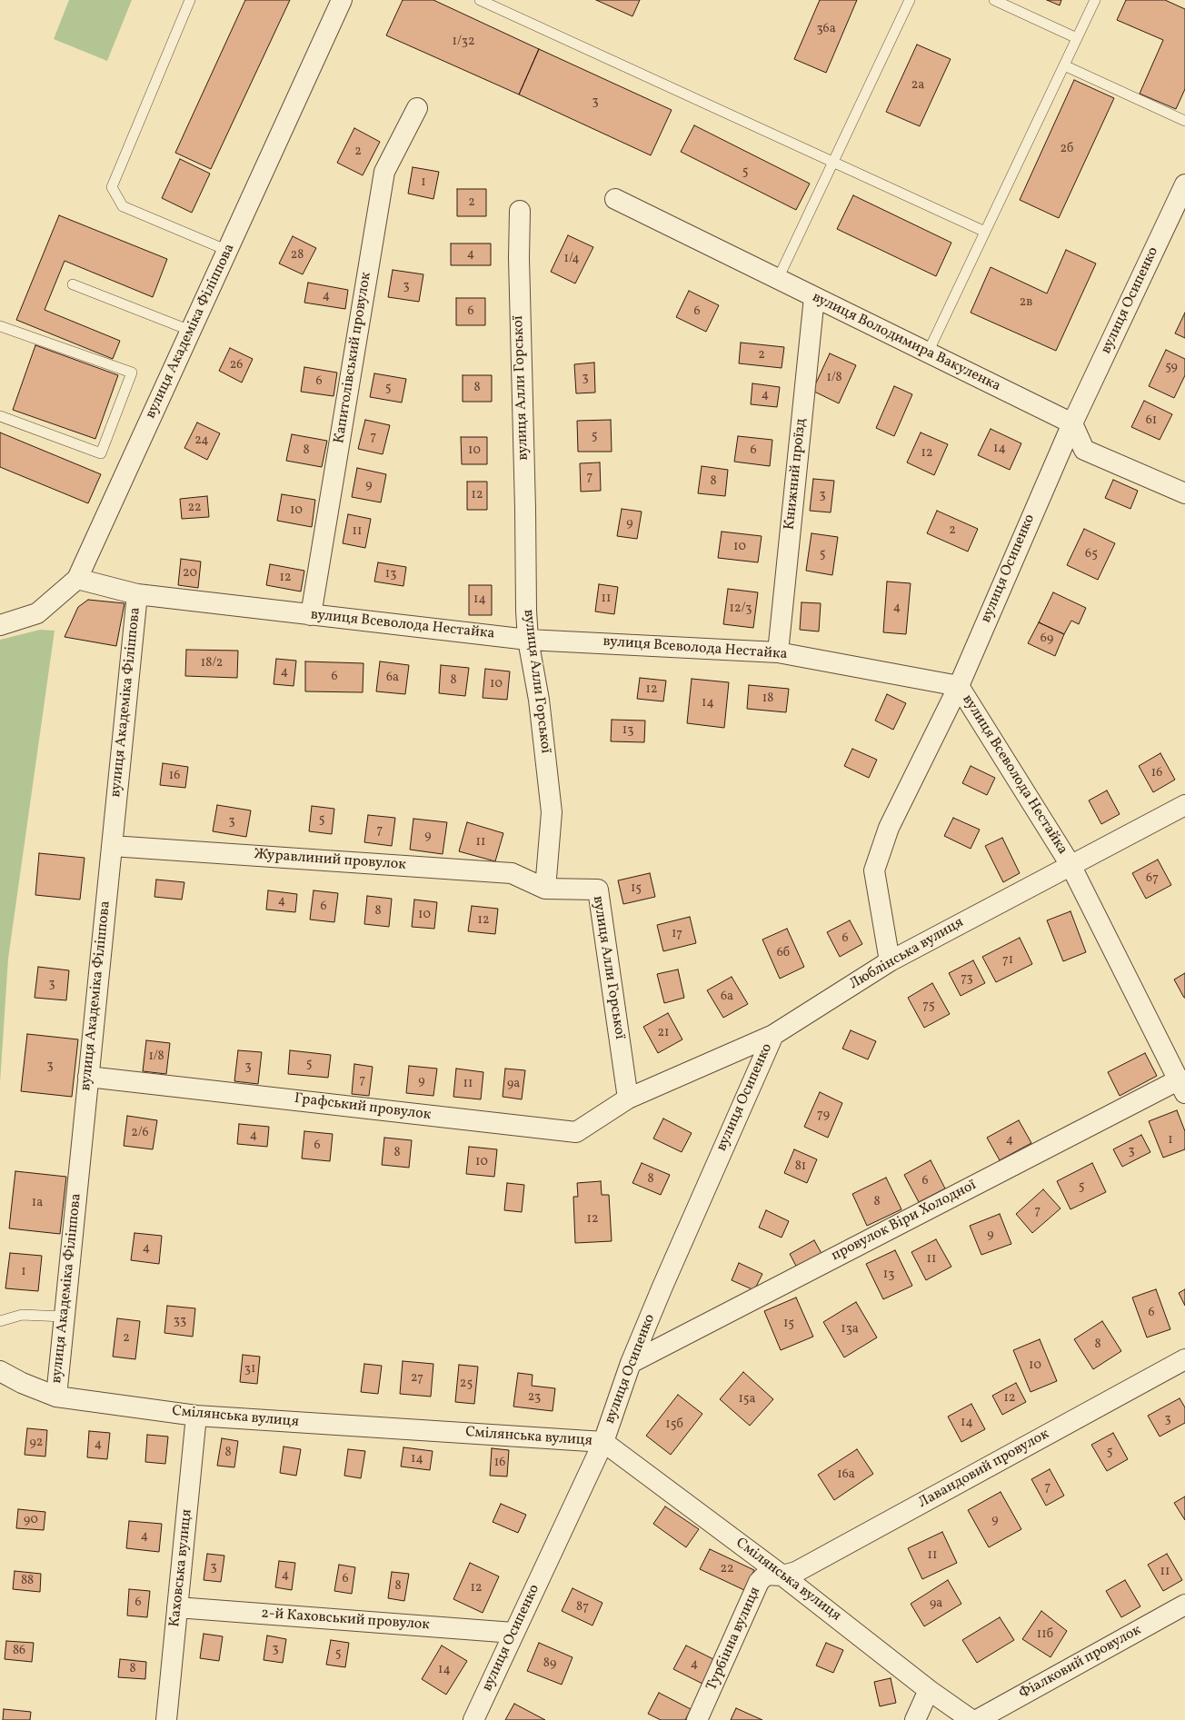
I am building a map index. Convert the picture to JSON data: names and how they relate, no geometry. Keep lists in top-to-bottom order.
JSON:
{
  "streets": {
    "street": [
      "вулиця Осипенко",
      "вулиця Академіка Філіппова",
      "вулиця Володимира Вакуленка",
      "Капитолівський провулок",
      "вулиця Алли Горської",
      "Книжний проїзд",
      "вулиця Всеволода Нестайка",
      "Журавлиний провулок",
      "Люблінська вулиця",
      "Графський провулок",
      "провулок Віри Холодної",
      "Смілянська вулиця",
      "Лавандовий провулок",
      "Каховська вулиця",
      "2-й Каховський провулок",
      "Турбінна вулиця",
      "Фіалковий провулок"
    ]
  },
  "crossings": [
    ["вулиця Осипенко", "вулиця Володимира Вакуленка"],
    ["вулиця Осипенко", "вулиця Всеволода Нестайка"],
    ["вулиця Осипенко", "Люблінська вулиця"],
    ["вулиця Осипенко", "провулок Віри Холодної"],
    ["вулиця Осипенко", "Смілянська вулиця"],
    ["вулиця Осипенко", "2-й Каховський провулок"],
    ["вулиця Академіка Філіппова", "вулиця Всеволода Нестайка"],
    ["вулиця Академіка Філіппова", "Журавлиний провулок"],
    ["вулиця Академіка Філіппова", "Графський провулок"],
    ["вулиця Академіка Філіппова", "Смілянська вулиця"],
    ["вулиця Володимира Вакуленка", "Книжний проїзд"],
    ["Капитолівський провулок", "вулиця Всеволода Нестайка"],
    ["вулиця Алли Горської", "вулиця Всеволода Нестайка"],
    ["вулиця Алли Горської", "Журавлиний провулок"],
    ["вулиця Алли Горської", "Люблінська вулиця"],
    ["вулиця Алли Горської", "Графський провулок"],
    ["Книжний проїзд", "вулиця Всеволода Нестайка"],
    ["вулиця Всеволода Нестайка", "Люблінська вулиця"],
    ["вулиця Всеволода Нестайка", "провулок Віри Холодної"],
    ["Люблінська вулиця", "Графський провулок"],
    ["Смілянська вулиця", "Лавандовий провулок"],
    ["Смілянська вулиця", "Каховська вулиця"],
    ["Смілянська вулиця", "Турбінна вулиця"],
    ["Лавандовий провулок", "Турбінна вулиця"],
    ["Каховська вулиця", "2-й Каховський провулок"]
  ],
  "house_numbers": [
    "36а",
    "1/32",
    "2а",
    "3",
    "2б",
    "2",
    "5",
    "1",
    "2",
    "4",
    "28",
    "1/4",
    "3",
    "4",
    "2в",
    "6",
    "6",
    "2",
    "26",
    "59",
    "3",
    "1/8",
    "6",
    "5",
    "8",
    "4",
    "61",
    "5",
    "7",
    "24",
    "14",
    "8",
    "10",
    "6",
    "12",
    "7",
    "8",
    "9",
    "12",
    "3",
    "22",
    "10",
    "9",
    "2",
    "11",
    "10",
    "5",
    "65",
    "20",
    "13",
    "12",
    "11",
    "14",
    "4",
    "12/3",
    "69",
    "18/2",
    "4",
    "6",
    "6а",
    "8",
    "10",
    "12",
    "18",
    "14",
    "13",
    "16",
    "16",
    "5",
    "3",
    "7",
    "9",
    "11",
    "67",
    "15",
    "4",
    "6",
    "8",
    "10",
    "12",
    "17",
    "6",
    "6б",
    "71",
    "73",
    "3",
    "6а",
    "75",
    "21",
    "1/8",
    "5",
    "3",
    "3",
    "7",
    "9",
    "11",
    "9а",
    "79",
    "2/6",
    "4",
    "4",
    "1",
    "6",
    "3",
    "8",
    "10",
    "81",
    "8",
    "6",
    "5",
    "8",
    "1а",
    "7",
    "12",
    "9",
    "4",
    "11",
    "1",
    "13",
    "6",
    "33",
    "15",
    "13а",
    "2",
    "8",
    "10",
    "31",
    "27",
    "25",
    "23",
    "12",
    "15а",
    "3",
    "14",
    "15б",
    "92",
    "4",
    "5",
    "8",
    "14",
    "16",
    "16а",
    "7",
    "90",
    "9",
    "4",
    "11",
    "3",
    "22",
    "11",
    "4",
    "6",
    "88",
    "8",
    "12",
    "6",
    "9а",
    "87",
    "11б",
    "3",
    "86",
    "5",
    "89",
    "4",
    "8",
    "14"
  ]
}
